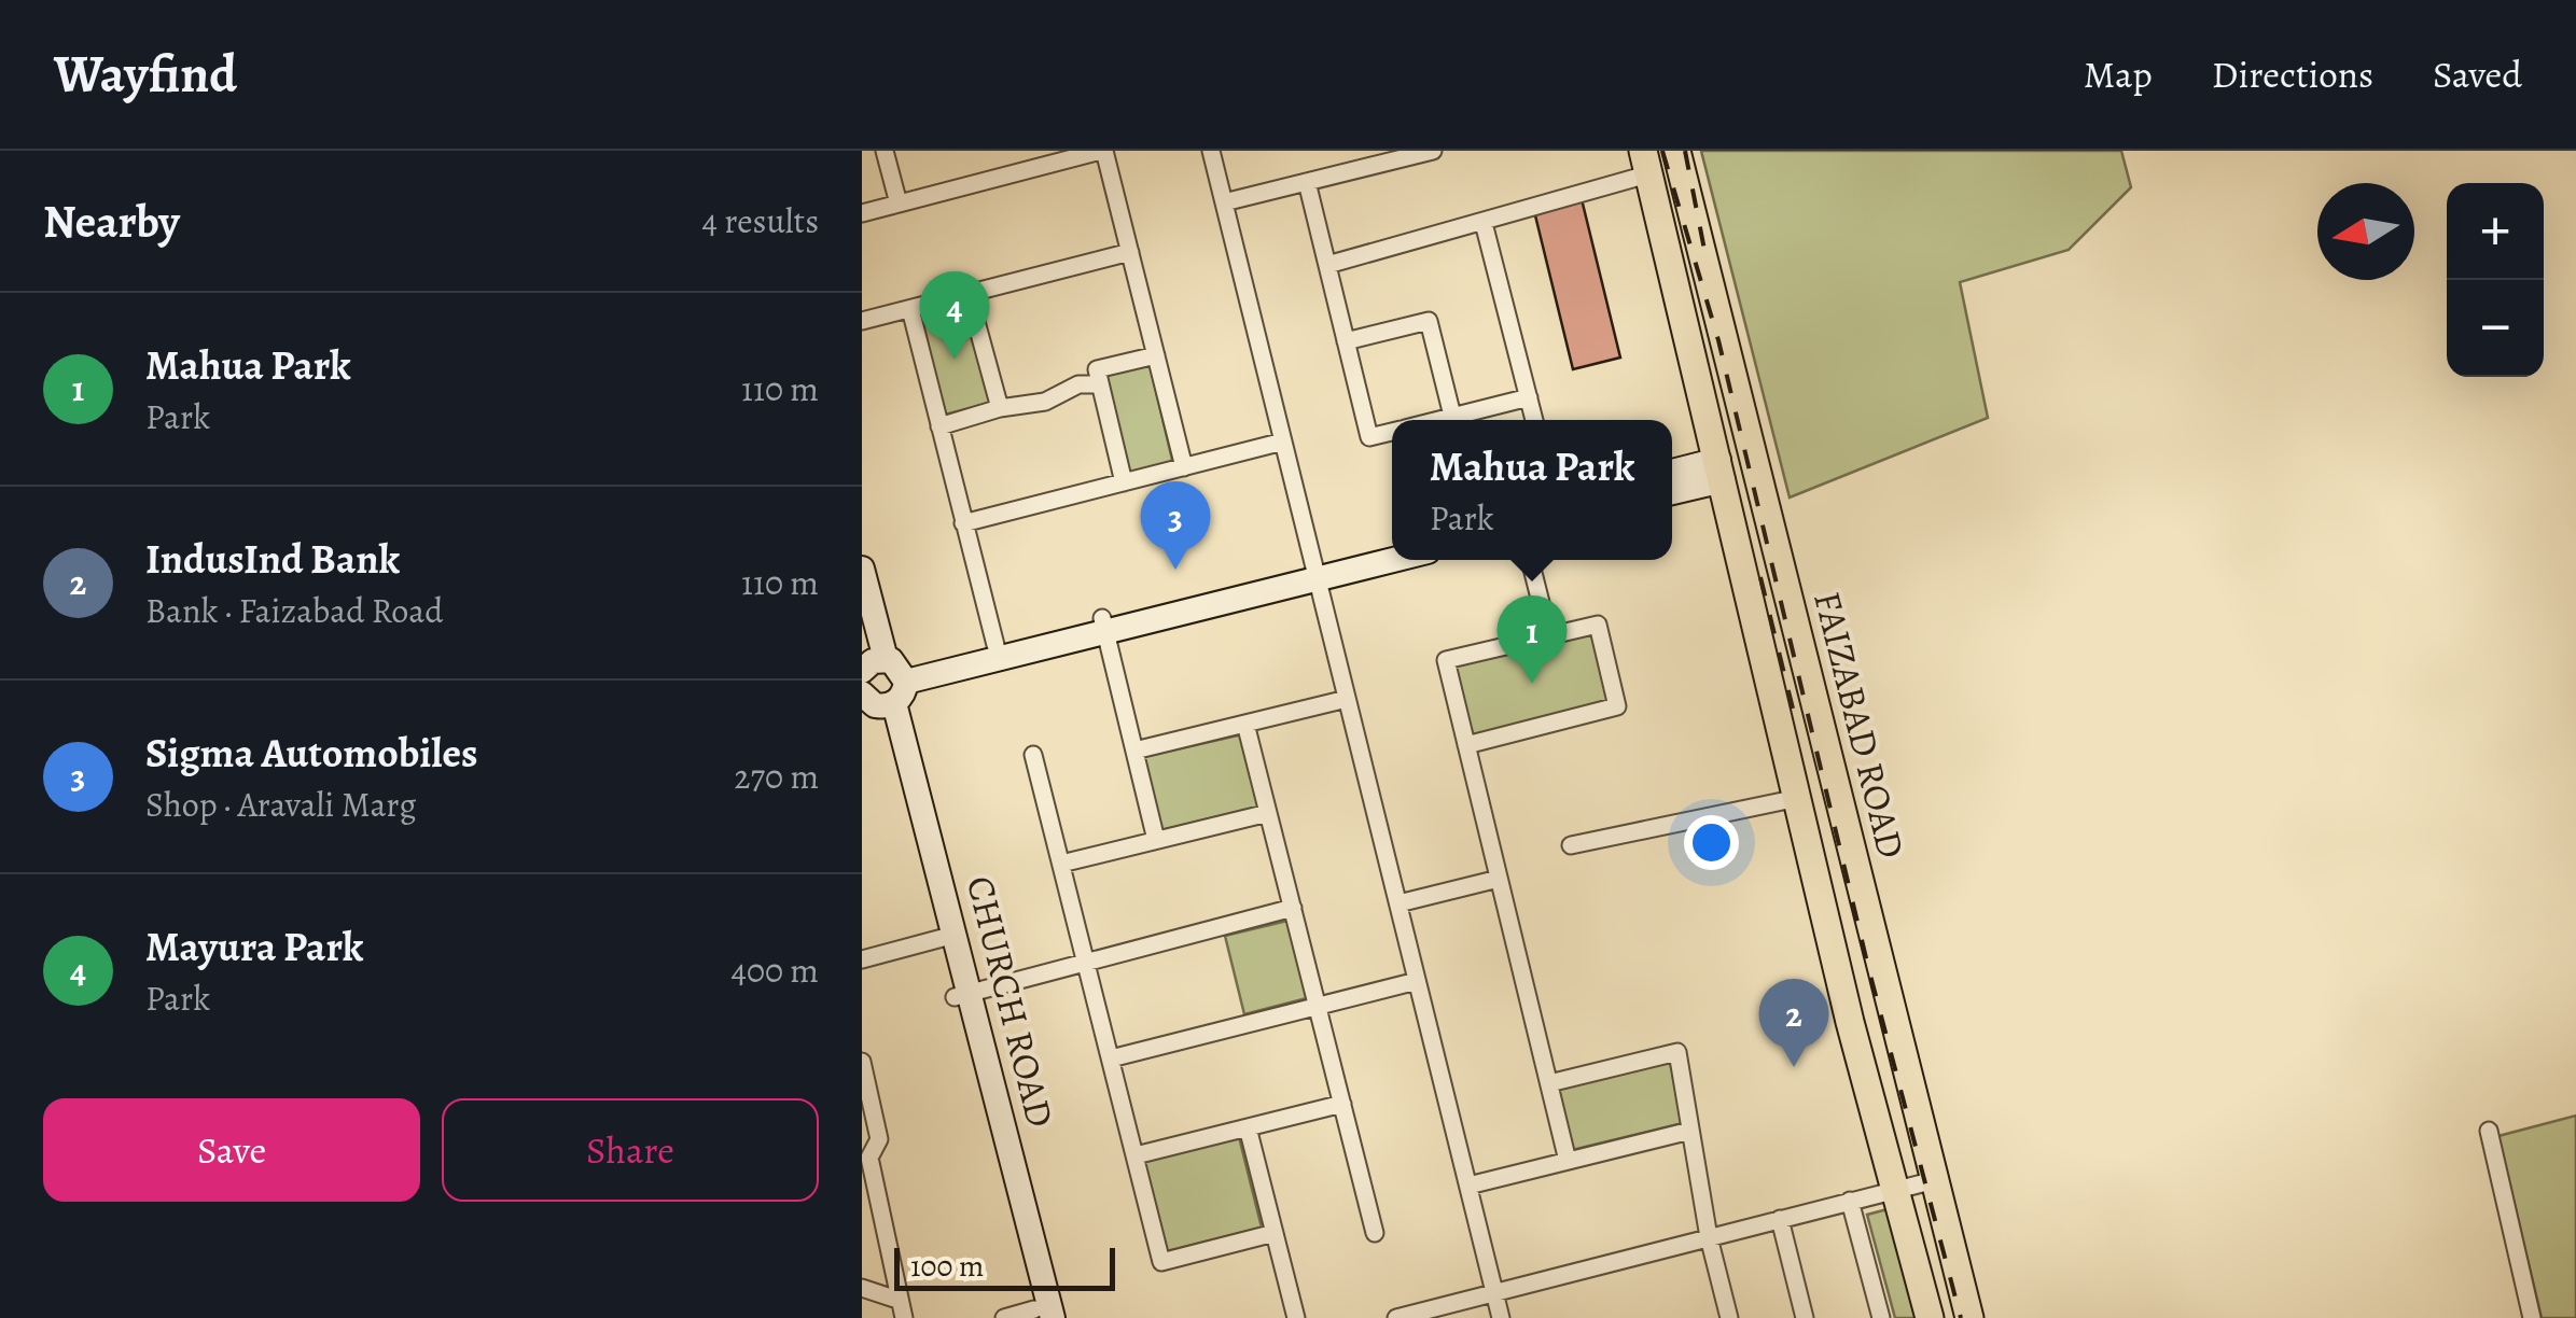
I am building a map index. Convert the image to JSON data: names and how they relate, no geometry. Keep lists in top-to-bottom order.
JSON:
{
  "streets": {
    "main road": ["FAIZABAD ROAD"],
    "street": ["CHURCH ROAD"]
  },
  "scale_bar": "100 m",
  "north": "left",
  "page": {
    "header": "Wayfind",
    "nav": ["Map", "Directions", "Saved"],
    "heading": ["Nearby", "4 results"],
    "map_buttons": ["+", "−"],
    "pins": [
      "4",
      "3",
      "1",
      "2"
    ],
    "list": [
      {
        "mark": "1",
        "name": "Mahua Park",
        "note": "Park",
        "value": "110 m"
      },
      {
        "mark": "2",
        "name": "IndusInd Bank",
        "note": "Bank · Faizabad Road",
        "value": "110 m"
      },
      {
        "mark": "3",
        "name": "Sigma Automobiles",
        "note": "Shop · Aravali Marg",
        "value": "270 m"
      },
      {
        "mark": "4",
        "name": "Mayura Park",
        "note": "Park",
        "value": "400 m"
      }
    ],
    "popup": ["Mahua Park", "Park"],
    "buttons": ["Save", "Share"],
    "scale": "100 m"
  }
}
